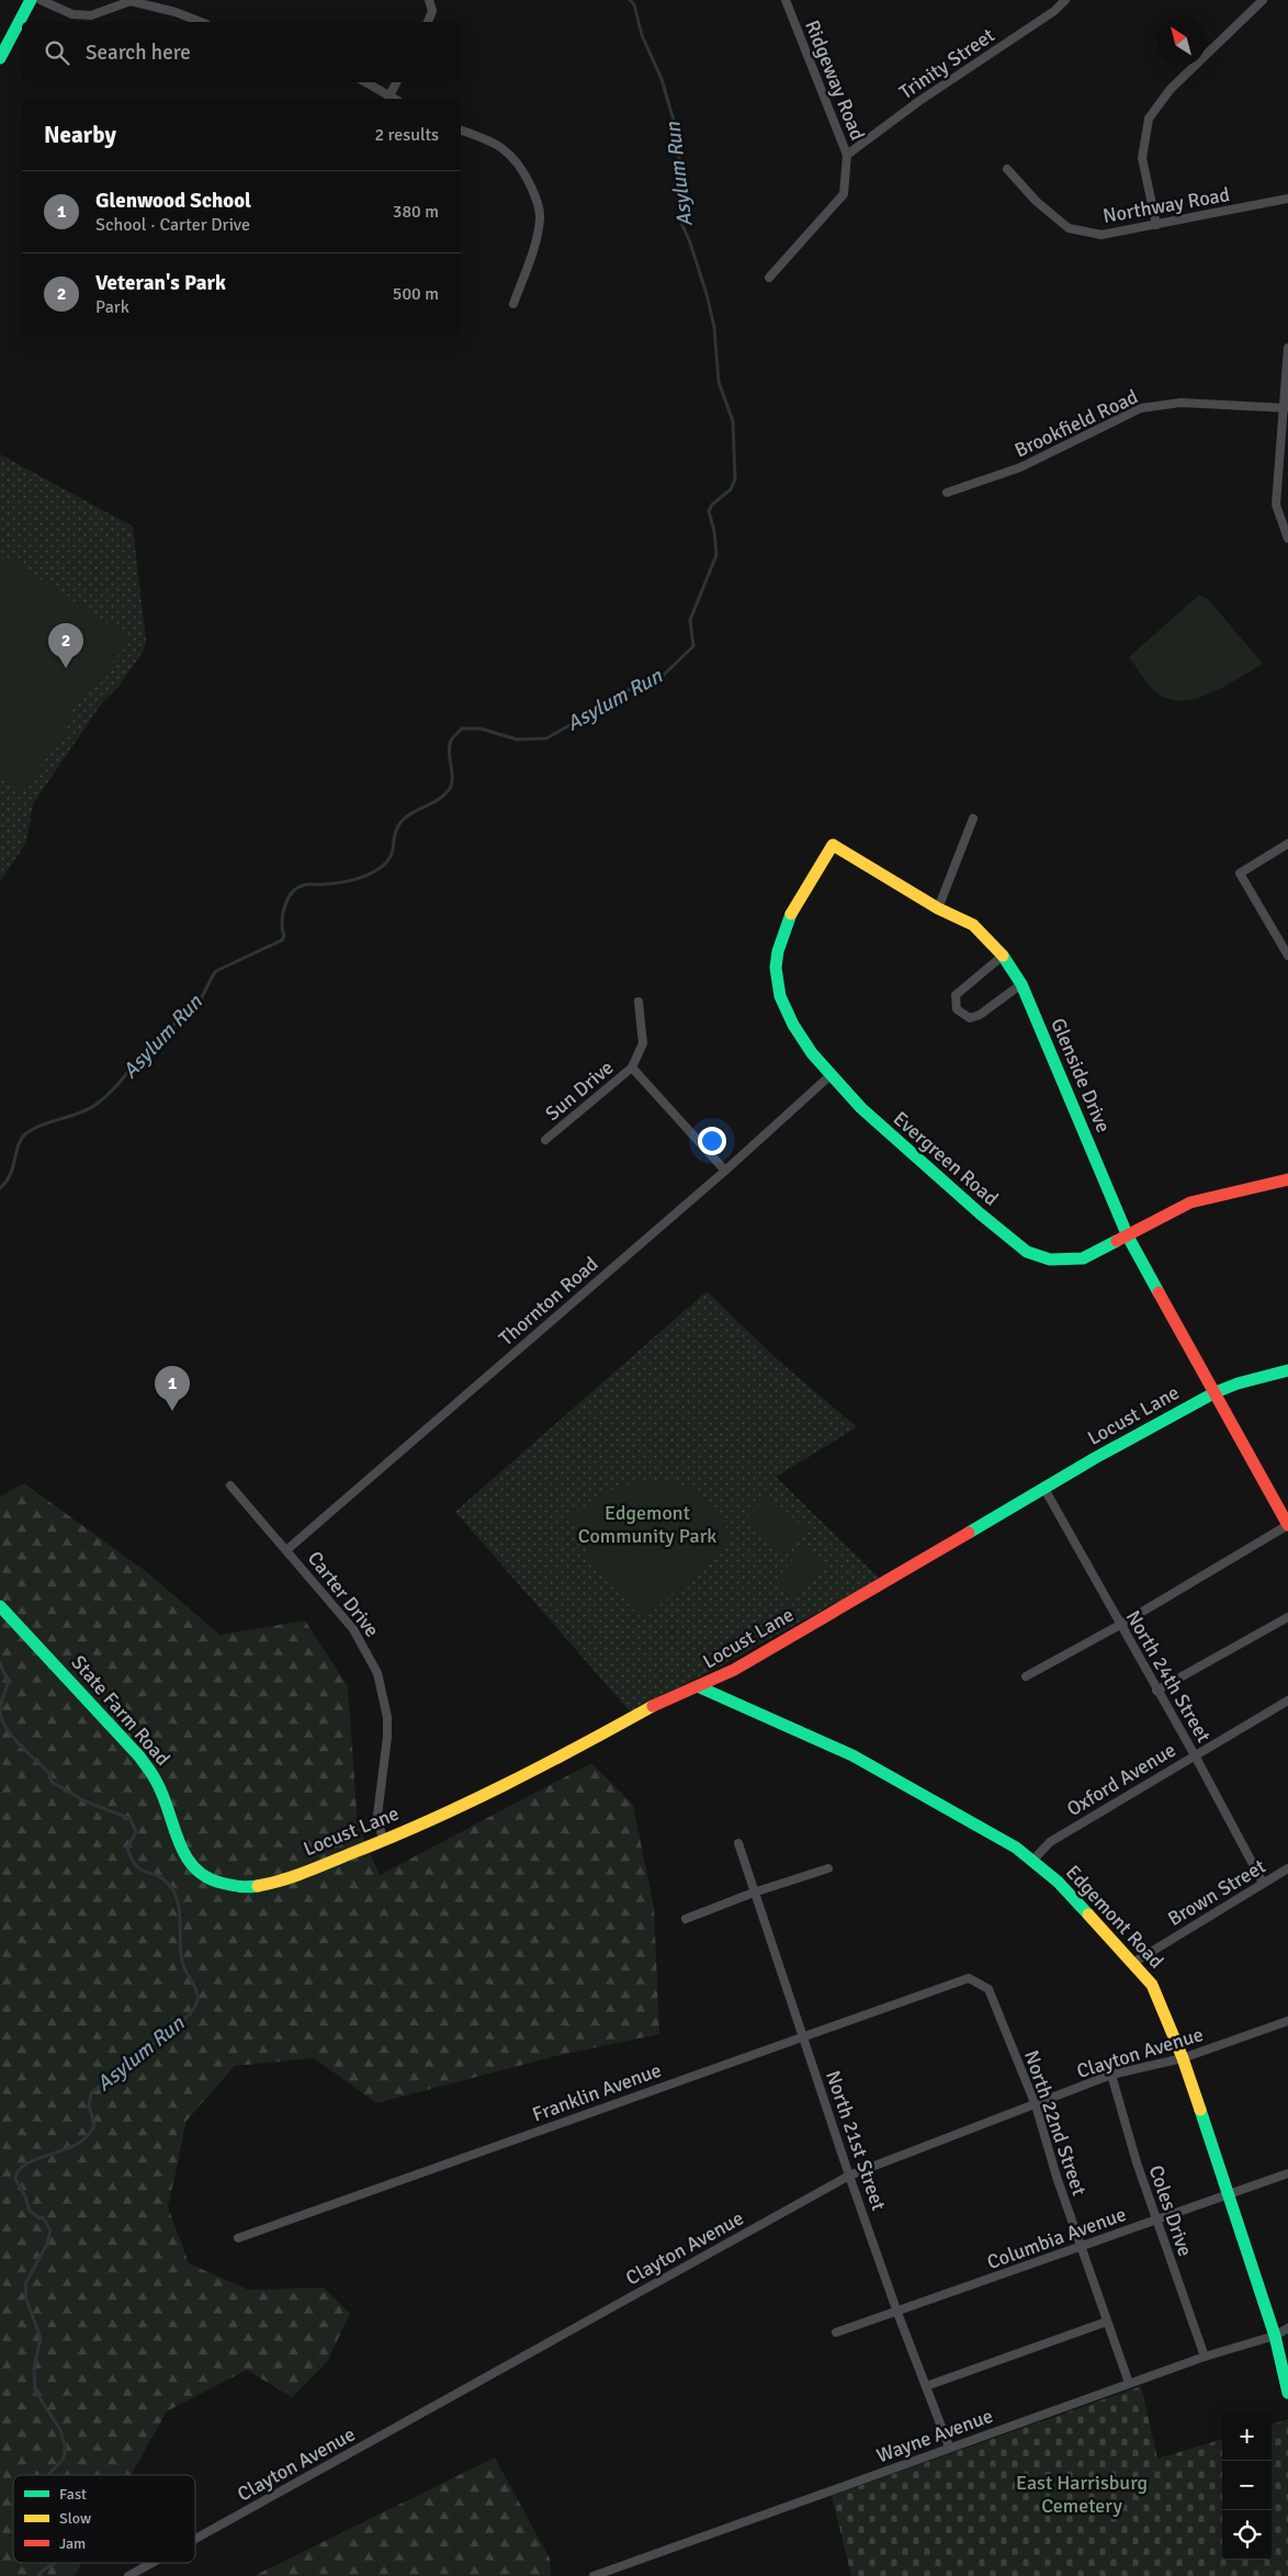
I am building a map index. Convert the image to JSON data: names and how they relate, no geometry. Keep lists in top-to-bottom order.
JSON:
{
  "streets": {
    "street": [
      "Trinity Street",
      "Ridgeway Road",
      "Northway Road",
      "Brookfield Road",
      "Glenside Drive",
      "Sun Drive",
      "Evergreen Road",
      "Thornton Road",
      "Locust Lane",
      "Carter Drive",
      "North 24th Street",
      "State Farm Road",
      "Oxford Avenue",
      "Brown Street",
      "Edgemont Road",
      "Clayton Avenue",
      "Franklin Avenue",
      "North 22nd Street",
      "North 21st Street",
      "Coles Drive",
      "Columbia Avenue",
      "Wayne Avenue"
    ]
  },
  "crossings": [
    ["Trinity Street", "Ridgeway Road"],
    ["Glenside Drive", "Evergreen Road"],
    ["Glenside Drive", "Locust Lane"],
    ["Evergreen Road", "Thornton Road"],
    ["Thornton Road", "Carter Drive"],
    ["Locust Lane", "Carter Drive"],
    ["Locust Lane", "North 24th Street"],
    ["Locust Lane", "State Farm Road"],
    ["Locust Lane", "Edgemont Road"],
    ["North 24th Street", "Oxford Avenue"],
    ["North 24th Street", "Brown Street"],
    ["Oxford Avenue", "Edgemont Road"],
    ["Brown Street", "Edgemont Road"],
    ["Edgemont Road", "Clayton Avenue"],
    ["Edgemont Road", "Columbia Avenue"],
    ["Edgemont Road", "Wayne Avenue"],
    ["Clayton Avenue", "North 22nd Street"],
    ["Clayton Avenue", "North 21st Street"],
    ["Clayton Avenue", "Coles Drive"],
    ["Franklin Avenue", "North 22nd Street"],
    ["Franklin Avenue", "North 21st Street"],
    ["North 22nd Street", "Columbia Avenue"],
    ["North 22nd Street", "Wayne Avenue"],
    ["North 21st Street", "Columbia Avenue"],
    ["North 21st Street", "Wayne Avenue"],
    ["Coles Drive", "Columbia Avenue"],
    ["Coles Drive", "Wayne Avenue"]
  ],
  "water": ["Asylum Run"],
  "parks": ["Edgemont Community Park", "East Harrisburg Cemetery"],
  "legend": ["Fast", "Slow", "Jam"],
  "north": "top left",
  "page": {
    "search": "Search here",
    "heading": ["Nearby", "2 results"],
    "list": [
      {
        "mark": "1",
        "name": "Glenwood School",
        "note": "School · Carter Drive",
        "value": "380 m"
      },
      {
        "mark": "2",
        "name": "Veteran's Park",
        "note": "Park",
        "value": "500 m"
      }
    ],
    "pins": ["2", "1"],
    "map_buttons": ["+", "−"]
  }
}
